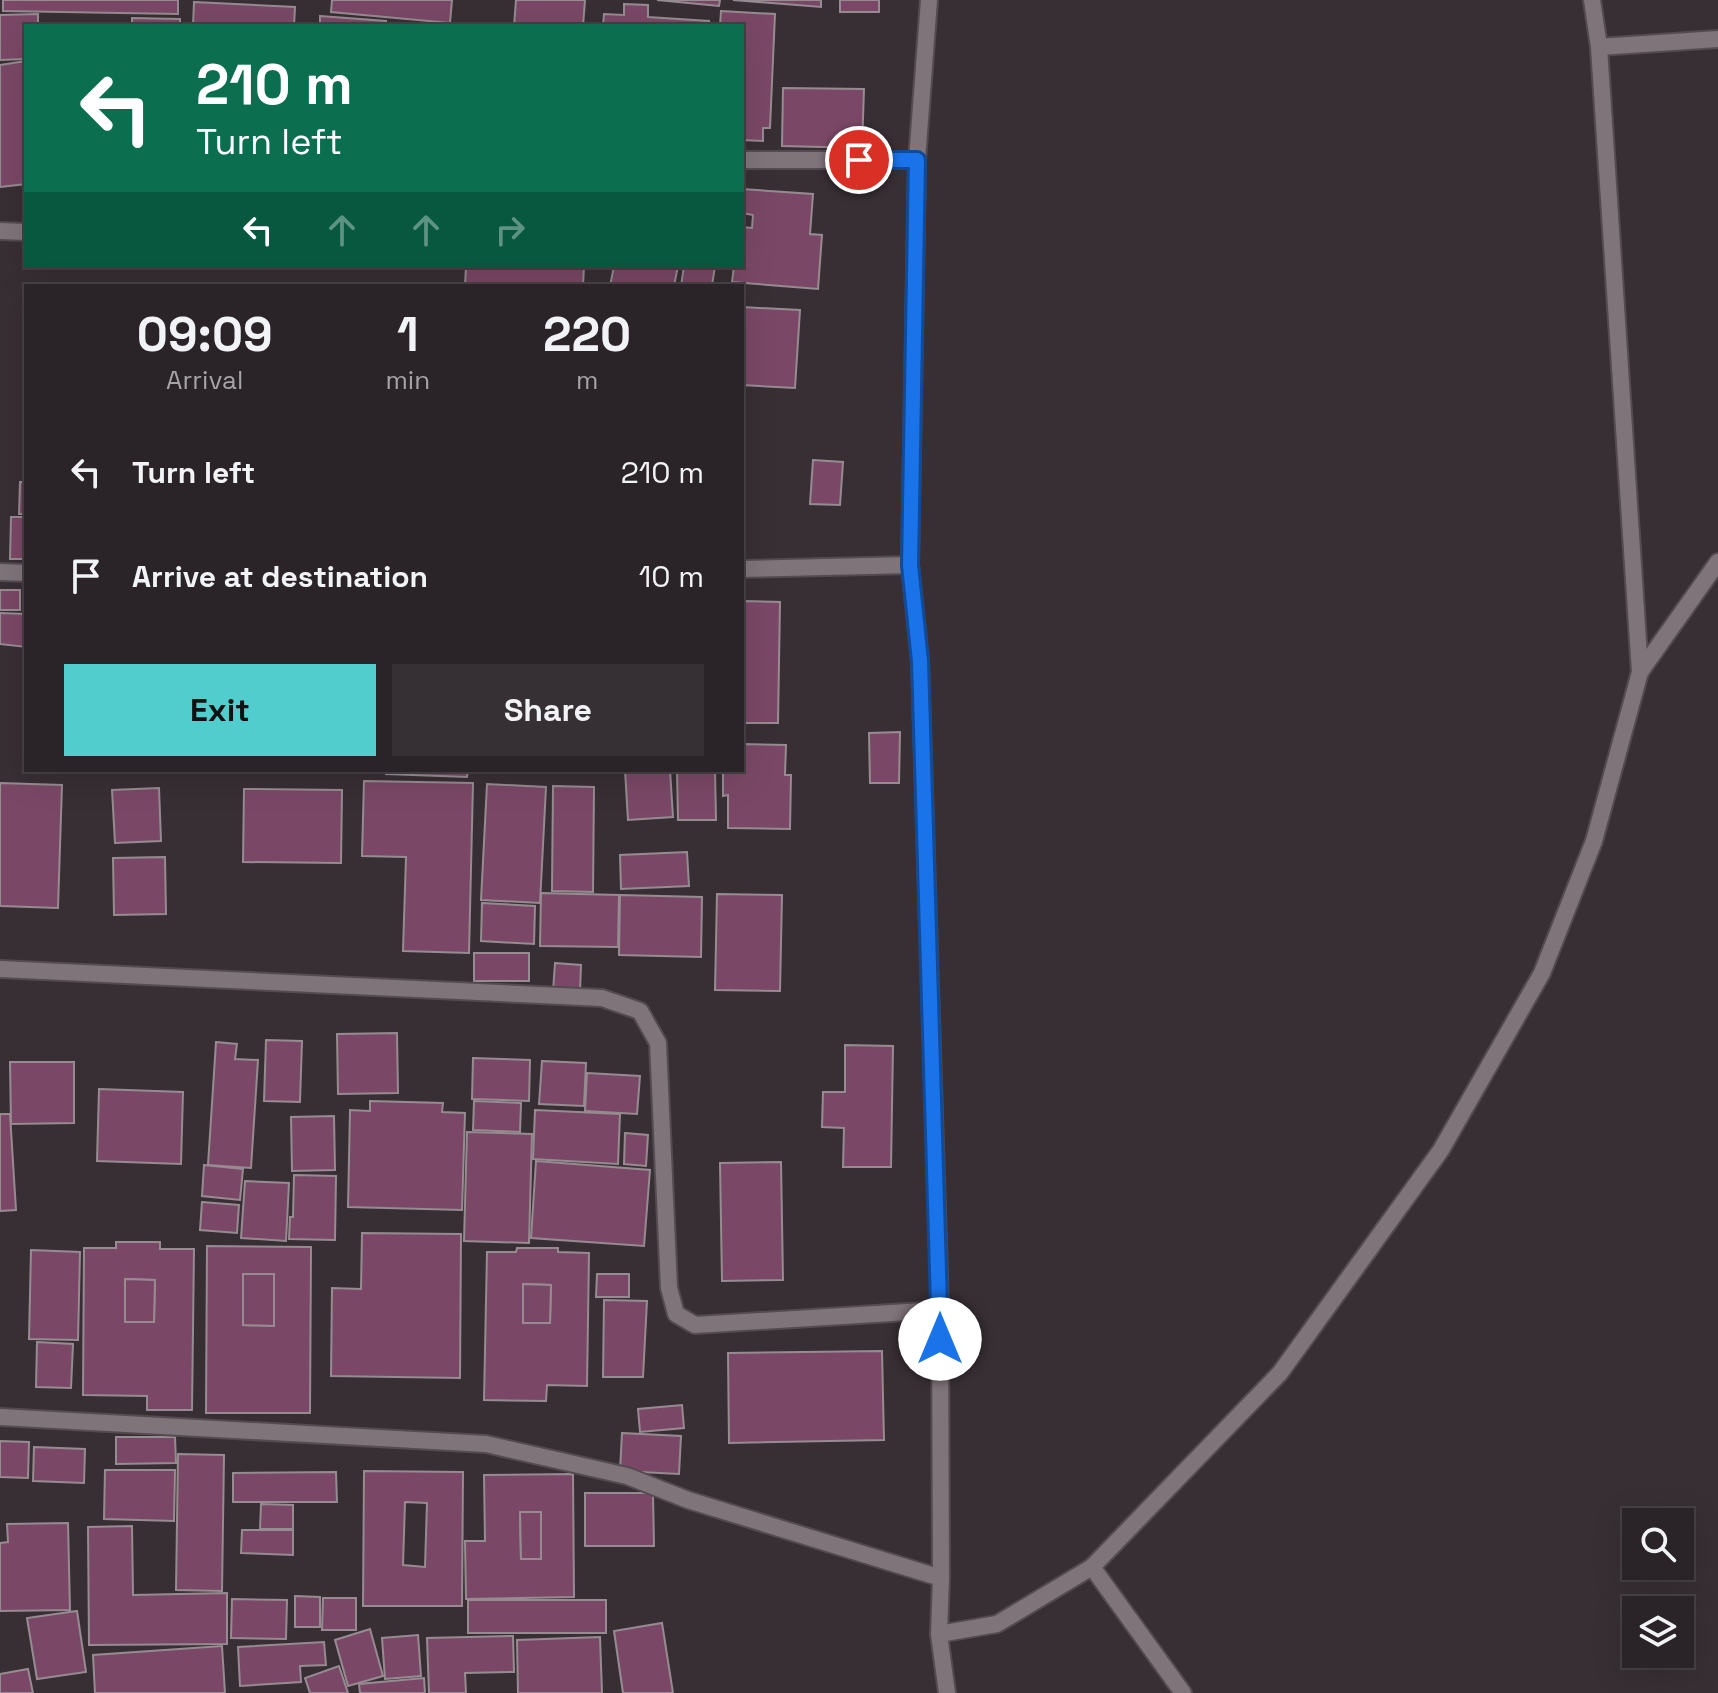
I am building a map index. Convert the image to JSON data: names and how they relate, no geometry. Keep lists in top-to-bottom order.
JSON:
{
  "page": {
    "turn": ["210 m", "Turn left"],
    "eta": [
      "09:09",
      "Arrival",
      "1",
      "min",
      "220",
      "m"
    ],
    "list": [
      {
        "name": "Turn left",
        "value": "210 m"
      },
      {
        "name": "Arrive at destination",
        "value": "10 m"
      }
    ],
    "buttons": ["Exit", "Share"]
  }
}
